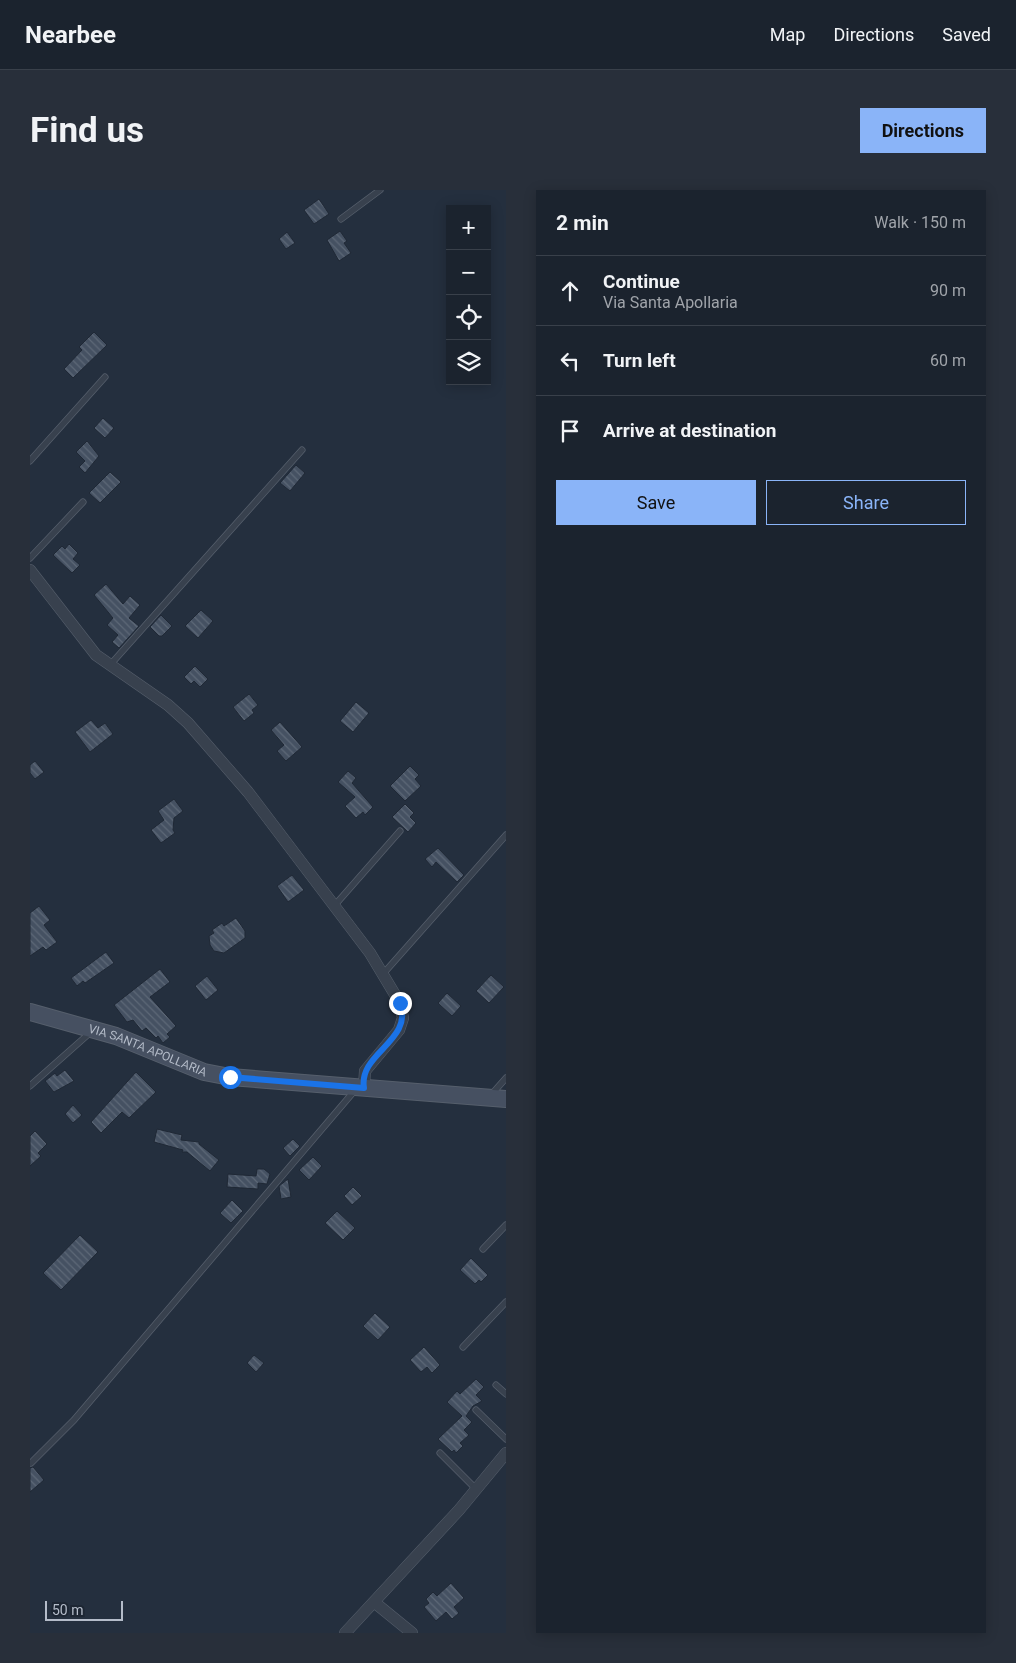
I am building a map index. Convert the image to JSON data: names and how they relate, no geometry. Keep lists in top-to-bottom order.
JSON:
{
  "streets": {
    "street": ["VIA SANTA APOLLARIA"]
  },
  "scale_bar": "50 m",
  "page": {
    "header": "Nearbee",
    "nav": ["Map", "Directions", "Saved"],
    "buttons": [
      "Directions",
      ["Save", "Share"]
    ],
    "title": "Find us",
    "heading": ["2 min", "Walk · 150 m"],
    "map_buttons": ["+", "−"],
    "list": [
      ["Continue", "Via Santa Apollaria", "90 m"],
      ["Turn left", "60 m"],
      "Arrive at destination"
    ],
    "scale": "50 m"
  }
}
